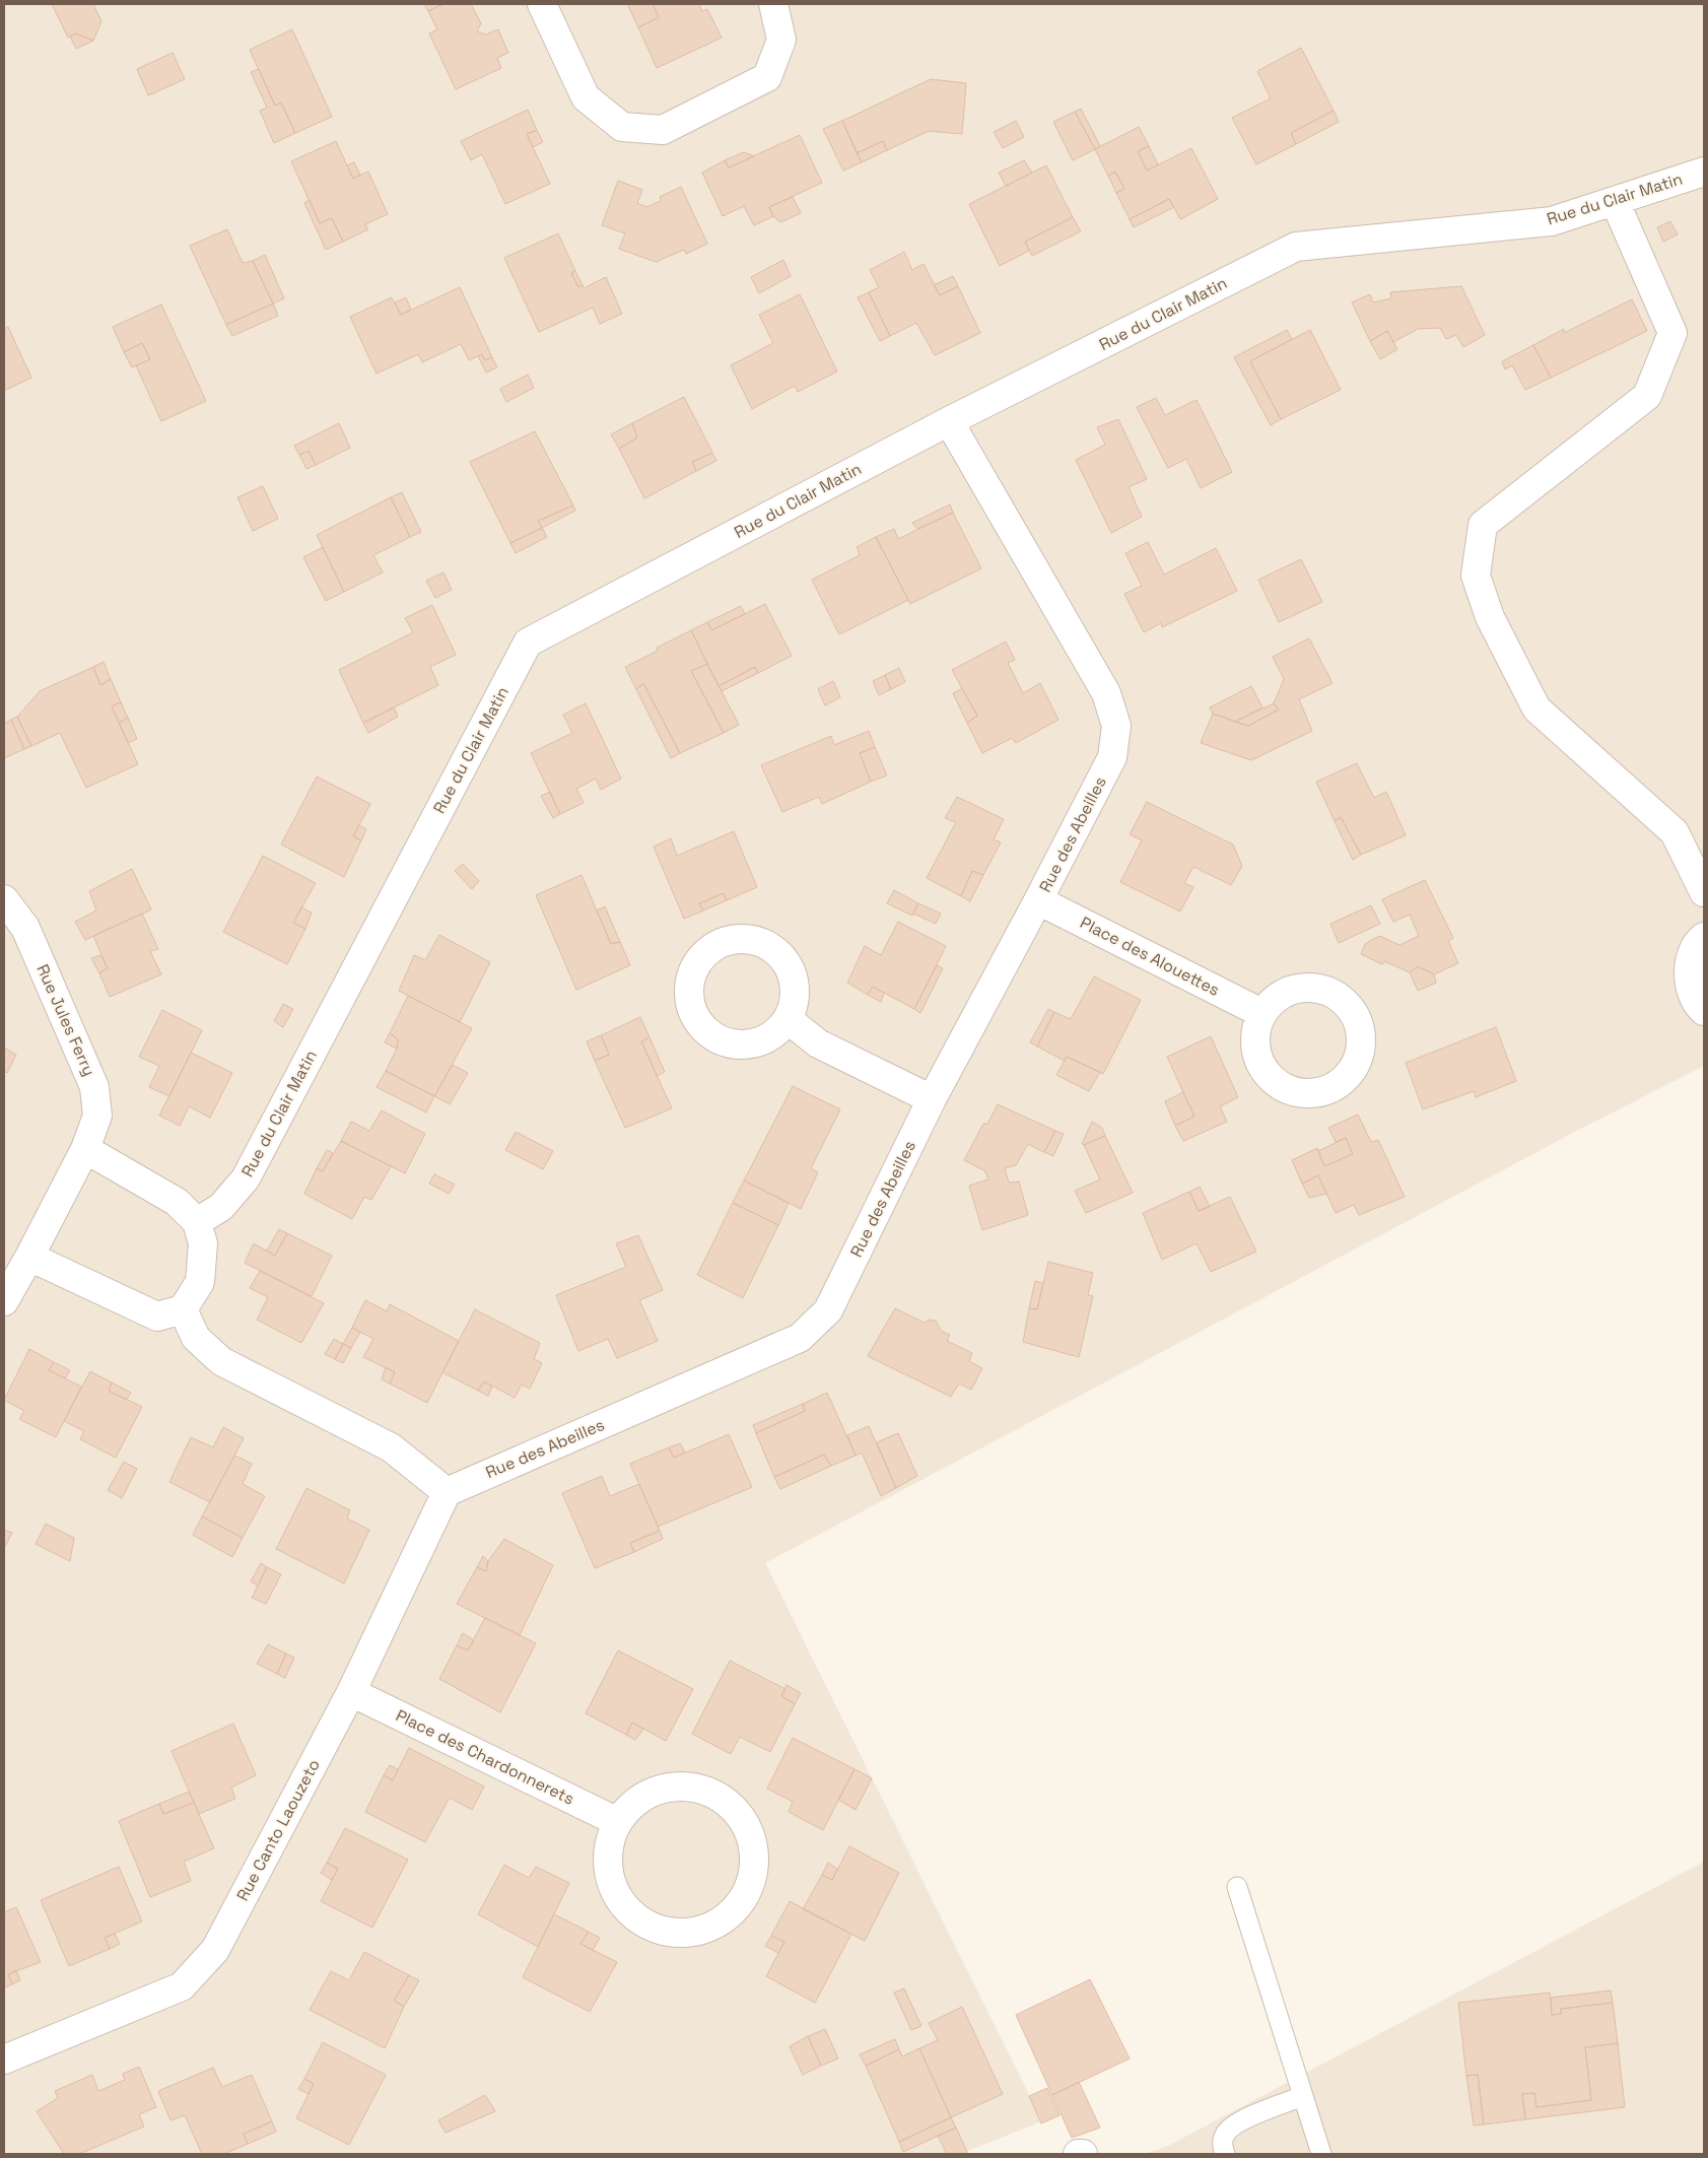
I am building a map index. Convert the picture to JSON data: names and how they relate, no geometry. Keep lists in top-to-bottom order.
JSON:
{
  "streets": {
    "street": [
      "Rue du Clair Matin",
      "Rue des Abeilles",
      "Place des Alouettes",
      "Rue Jules Ferry",
      "Place des Chardonnerets",
      "Rue Canto Laouzeto"
    ]
  },
  "crossings": [
    ["Rue du Clair Matin", "Rue des Abeilles"],
    ["Rue des Abeilles", "Place des Alouettes"],
    ["Rue des Abeilles", "Rue Canto Laouzeto"],
    ["Place des Chardonnerets", "Rue Canto Laouzeto"]
  ]
}
